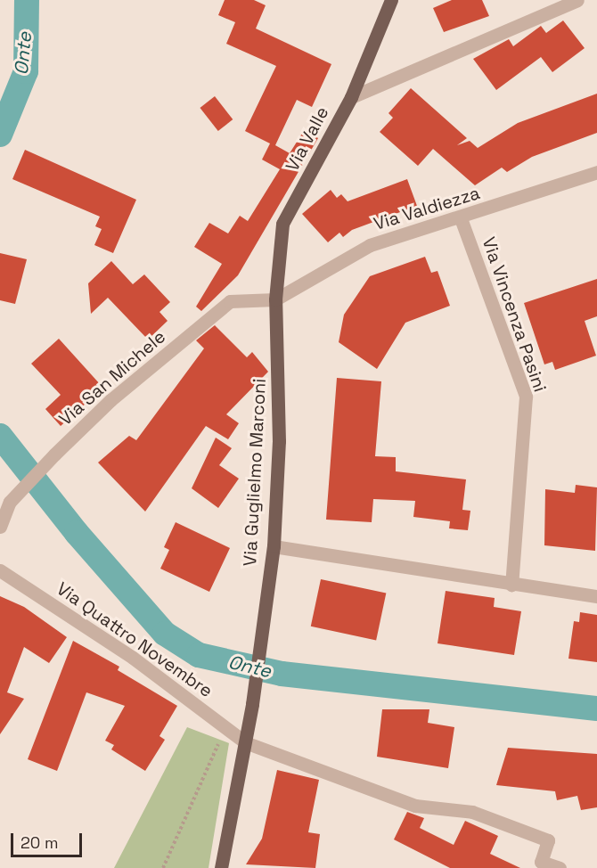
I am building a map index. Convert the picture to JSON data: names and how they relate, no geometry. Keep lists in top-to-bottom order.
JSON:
{
  "streets": {
    "main road": ["Via Valle", "Via Guglielmo Marconi"],
    "street": [
      "Via Valdiezza",
      "Via Vincenza Pasini",
      "Via San Michele",
      "Via Quattro Novembre"
    ]
  },
  "crossings": [
    ["Via Valle", "Via Valdiezza"],
    ["Via Valle", "Via San Michele"],
    ["Via Valle", "Via Guglielmo Marconi"],
    ["Via Valdiezza", "Via Vincenza Pasini"],
    ["Via Valdiezza", "Via San Michele"],
    ["Via Valdiezza", "Via Guglielmo Marconi"],
    ["Via San Michele", "Via Guglielmo Marconi"],
    ["Via Guglielmo Marconi", "Via Quattro Novembre"]
  ],
  "water": ["Onte"],
  "scale_bar": "20 m"
}
